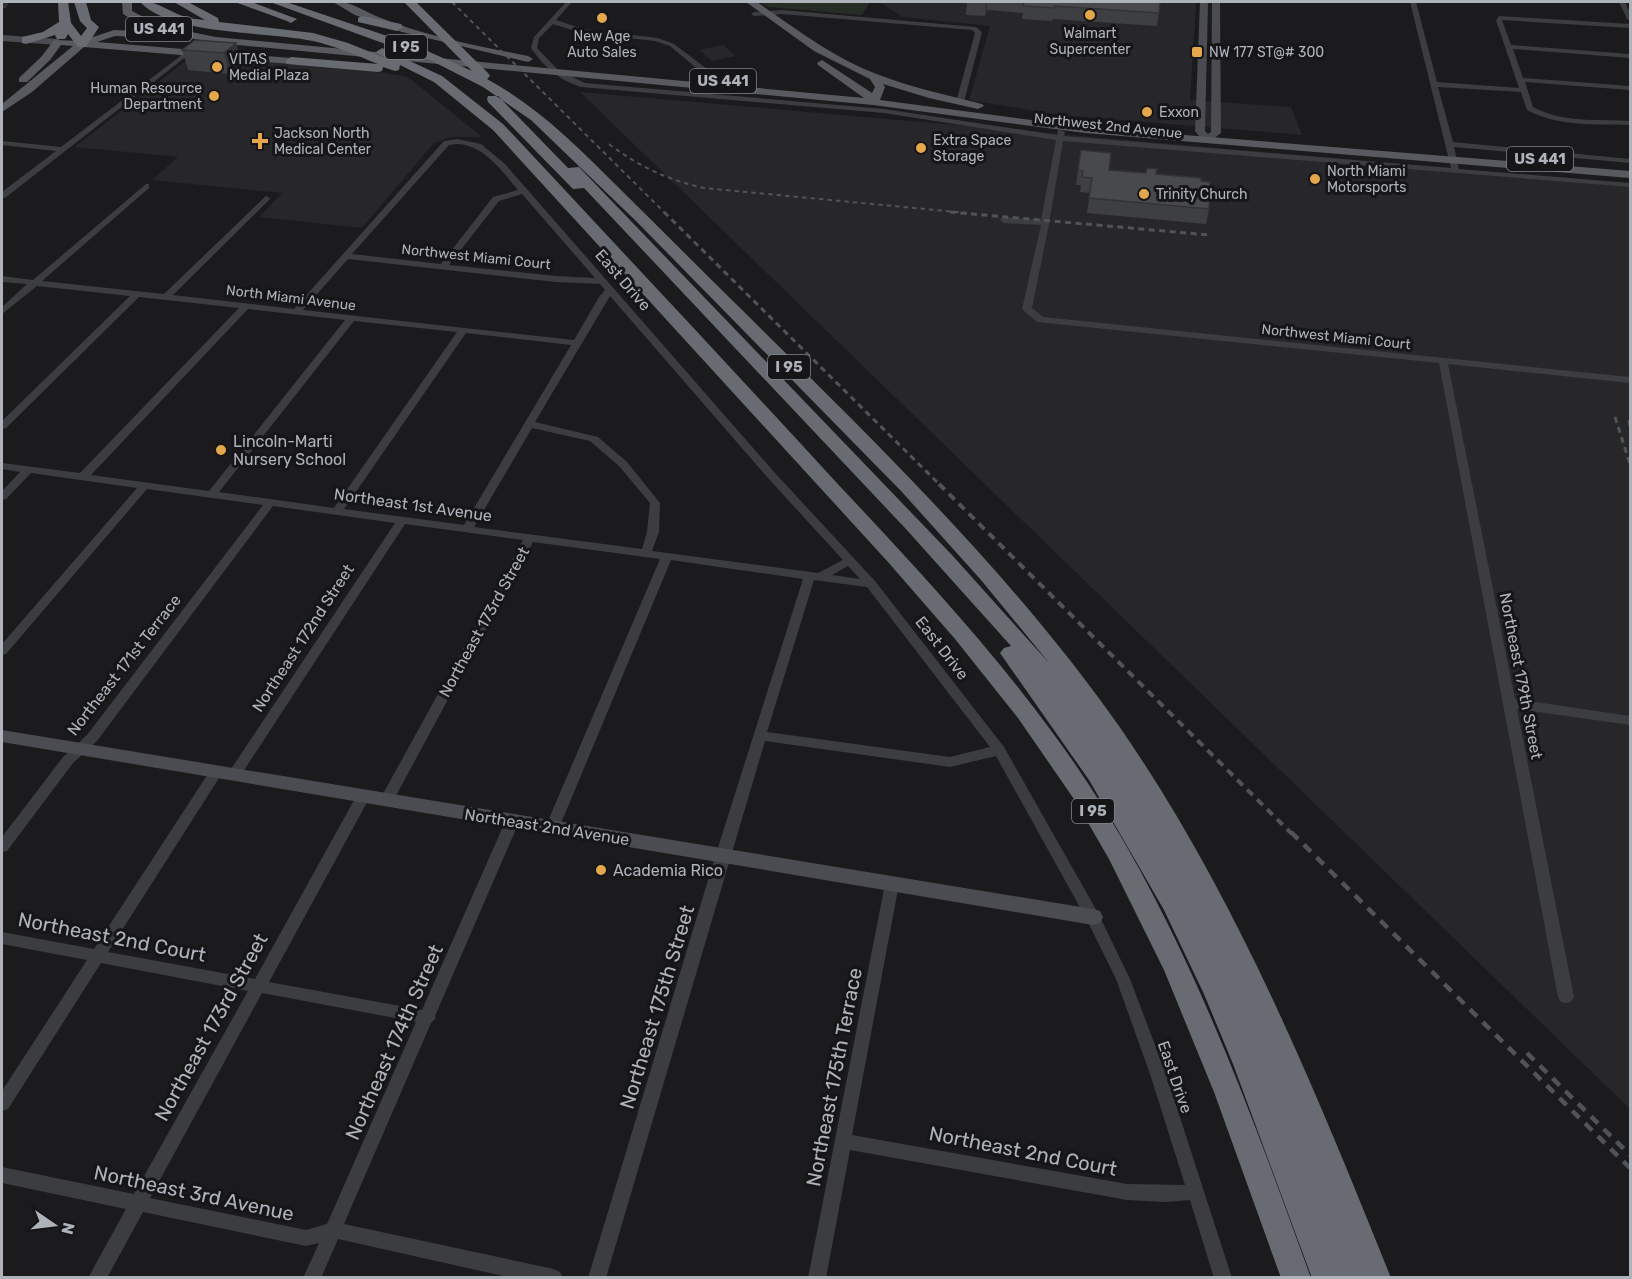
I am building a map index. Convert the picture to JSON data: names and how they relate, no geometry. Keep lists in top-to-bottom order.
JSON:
{
  "streets": {
    "highway": ["I 95"],
    "main road": ["US 441", "Northwest 2nd Avenue"],
    "street": [
      "Northwest Miami Court",
      "East Drive",
      "North Miami Avenue",
      "Northeast 1st Avenue",
      "Northeast 173rd Street",
      "Northeast 172nd Street",
      "Northeast 171st Terrace",
      "Northeast 179th Street",
      "Northeast 2nd Avenue",
      "Northeast 2nd Court",
      "Northeast 175th Street",
      "Northeast 174th Street",
      "Northeast 175th Terrace",
      "Northeast 3rd Avenue"
    ]
  },
  "crossings": [
    ["US 441", "Northwest 2nd Avenue"],
    ["Northwest Miami Court", "East Drive"],
    ["Northwest Miami Court", "Northeast 179th Street"],
    ["East Drive", "Northeast 1st Avenue"],
    ["East Drive", "Northeast 2nd Avenue"],
    ["East Drive", "Northeast 2nd Court"],
    ["Northeast 1st Avenue", "Northeast 173rd Street"],
    ["Northeast 1st Avenue", "Northeast 172nd Street"],
    ["Northeast 1st Avenue", "Northeast 171st Terrace"],
    ["Northeast 1st Avenue", "Northeast 175th Street"],
    ["Northeast 173rd Street", "Northeast 2nd Avenue"],
    ["Northeast 173rd Street", "Northeast 2nd Court"],
    ["Northeast 173rd Street", "Northeast 3rd Avenue"],
    ["Northeast 172nd Street", "Northeast 2nd Avenue"],
    ["Northeast 172nd Street", "Northeast 2nd Court"],
    ["Northeast 171st Terrace", "Northeast 2nd Avenue"],
    ["Northeast 2nd Avenue", "Northeast 175th Street"],
    ["Northeast 2nd Avenue", "Northeast 174th Street"],
    ["Northeast 2nd Avenue", "Northeast 175th Terrace"],
    ["Northeast 2nd Court", "Northeast 174th Street"],
    ["Northeast 2nd Court", "Northeast 175th Terrace"],
    ["Northeast 174th Street", "Northeast 3rd Avenue"]
  ],
  "places": {
    "other": [
      "Walmart Supercenter",
      "New Age Auto Sales",
      "VITAS Medial Plaza",
      "Human Resource Department",
      "Exxon",
      "Extra Space Storage",
      "North Miami Motorsports",
      "Trinity Church",
      "Lincoln-Marti Nursery School",
      "Academia Rico"
    ],
    "transit": ["NW 177 ST@# 300"],
    "health": ["Jackson North Medical Center"]
  },
  "north": "right"
}
